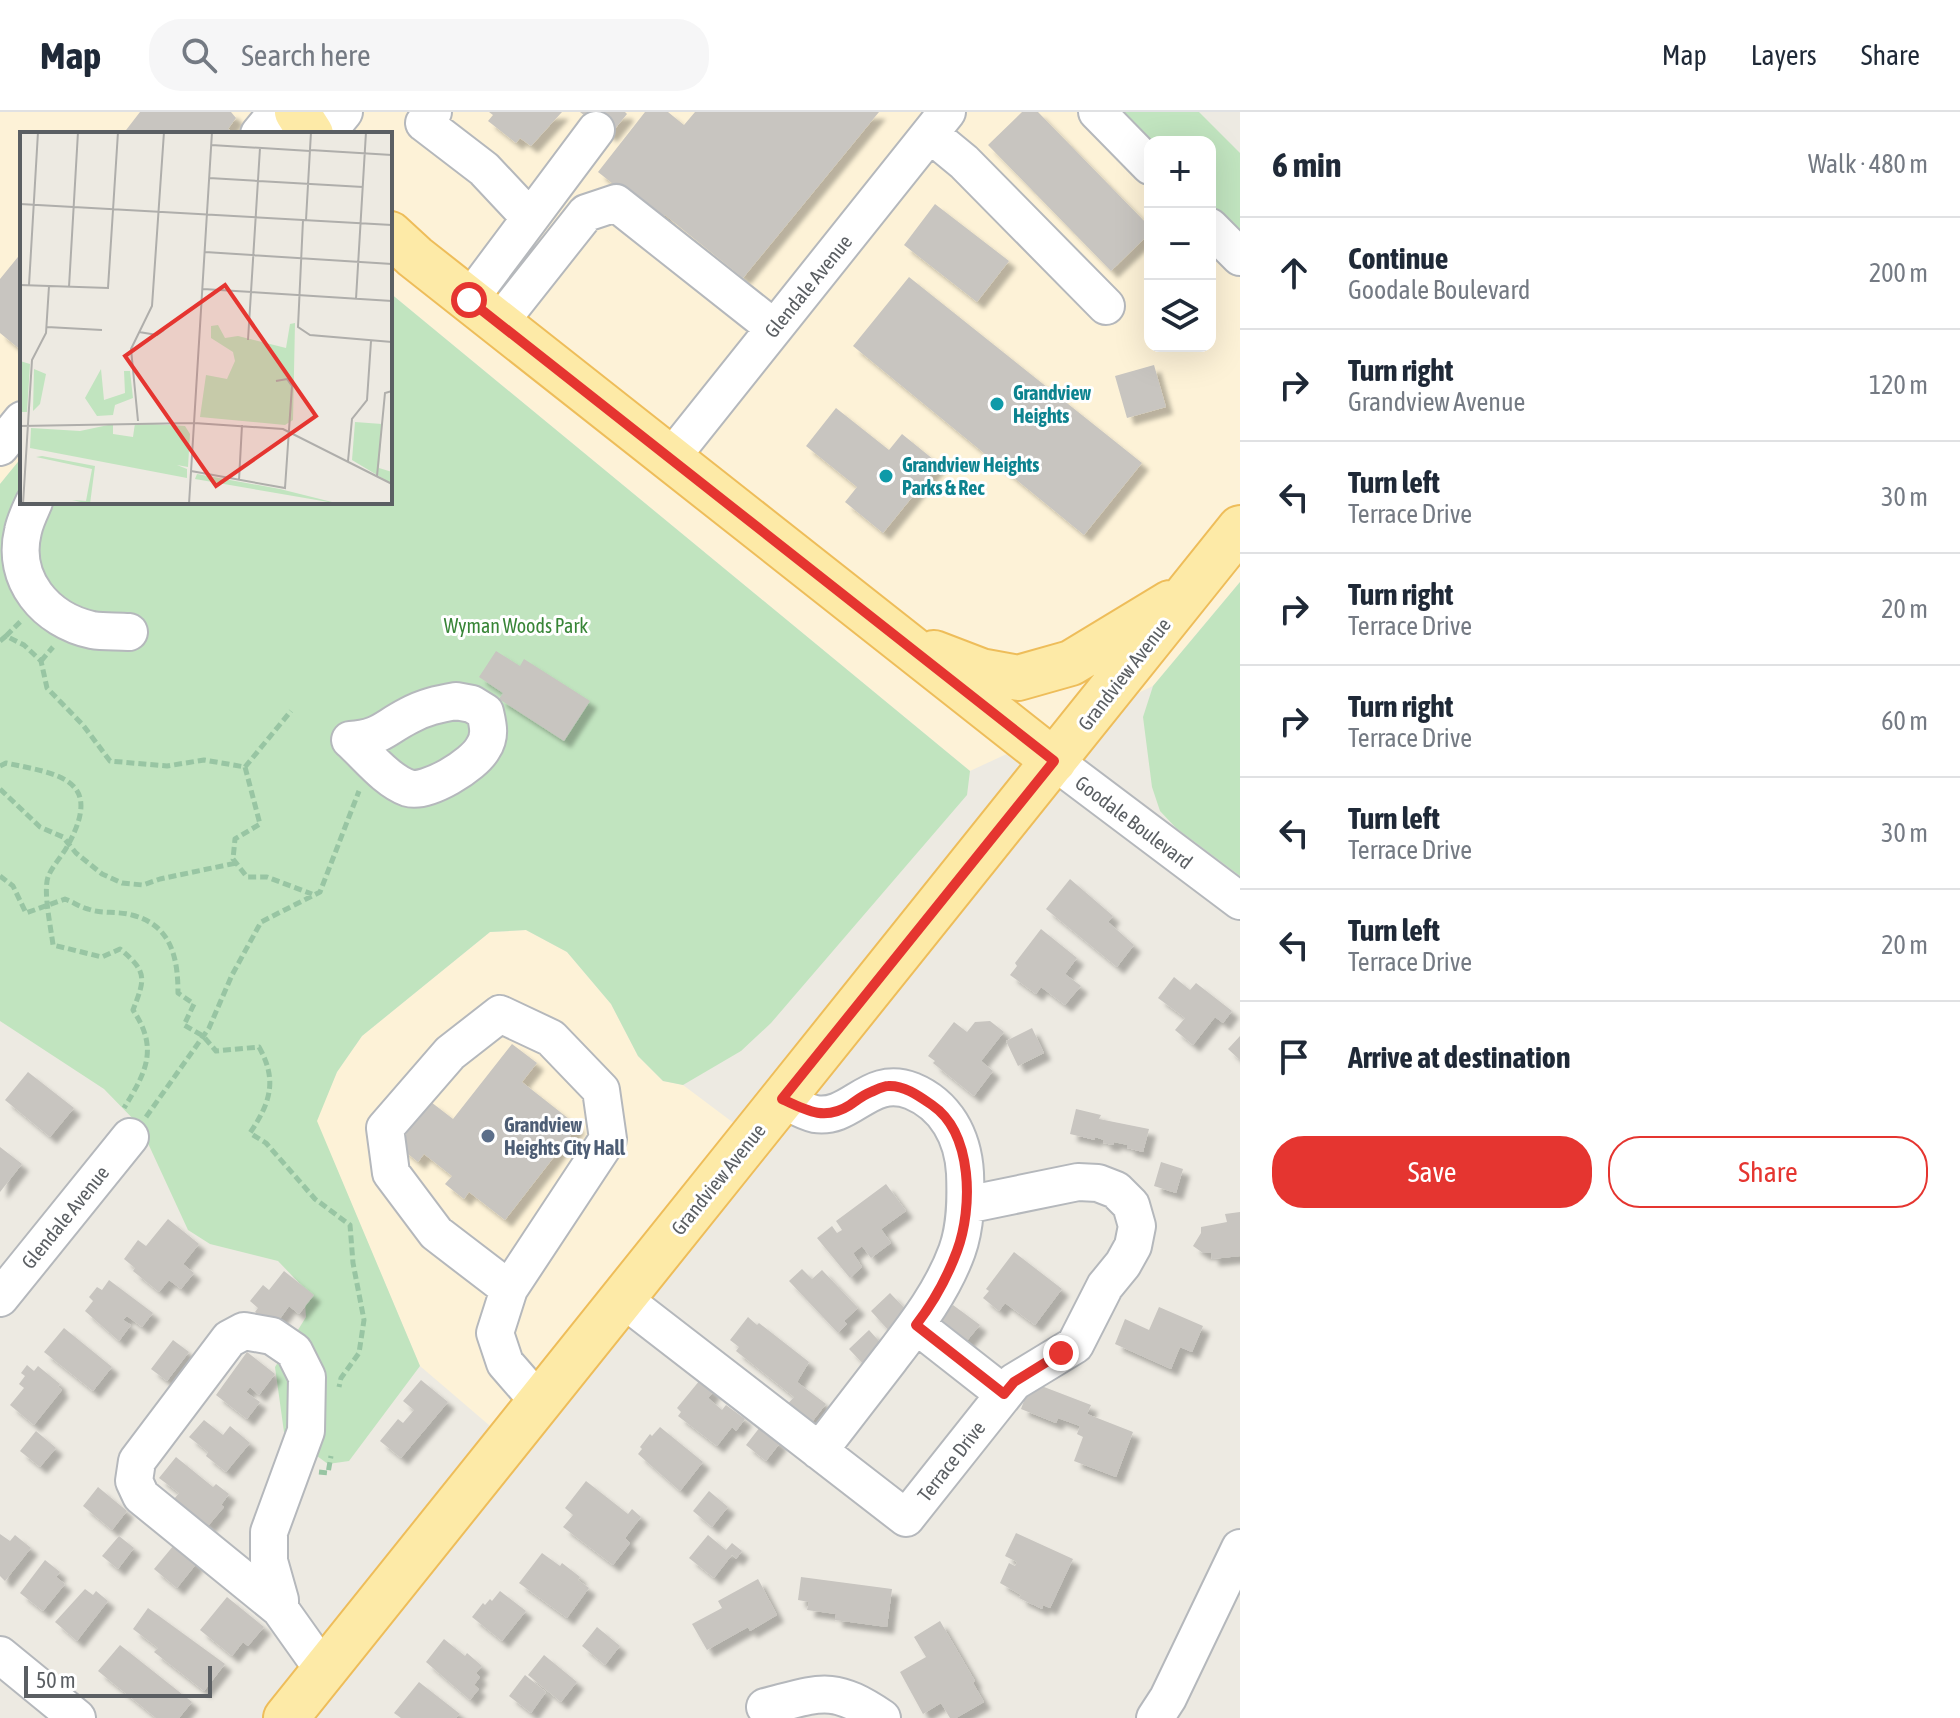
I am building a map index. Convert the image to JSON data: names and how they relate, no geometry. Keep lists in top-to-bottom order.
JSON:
{
  "streets": {
    "main road": ["Grandview Avenue", "Goodale Boulevard"],
    "street": ["Glendale Avenue", "Terrace Drive"]
  },
  "crossings": [
    ["Glendale Avenue", "Goodale Boulevard"],
    ["Grandview Avenue", "Goodale Boulevard"],
    ["Grandview Avenue", "Terrace Drive"]
  ],
  "parks": ["Wyman Woods Park"],
  "places": ["Grandview Heights", "Grandview Heights Parks & Rec", "Grandview Heights City Hall"],
  "scale_bar": "50 m",
  "page": {
    "header": "Map",
    "search": "Search here",
    "nav": ["Map", "Layers", "Share"],
    "heading": ["6 min", "Walk · 480 m"],
    "map_buttons": ["+", "−"],
    "list": [
      ["Continue", "Goodale Boulevard", "200 m"],
      ["Turn right", "Grandview Avenue", "120 m"],
      ["Turn left", "Terrace Drive", "30 m"],
      ["Turn right", "Terrace Drive", "20 m"],
      ["Turn right", "Terrace Drive", "60 m"],
      ["Turn left", "Terrace Drive", "30 m"],
      ["Turn left", "Terrace Drive", "20 m"],
      "Arrive at destination"
    ],
    "buttons": ["Save", "Share"],
    "scale": "50 m"
  }
}
